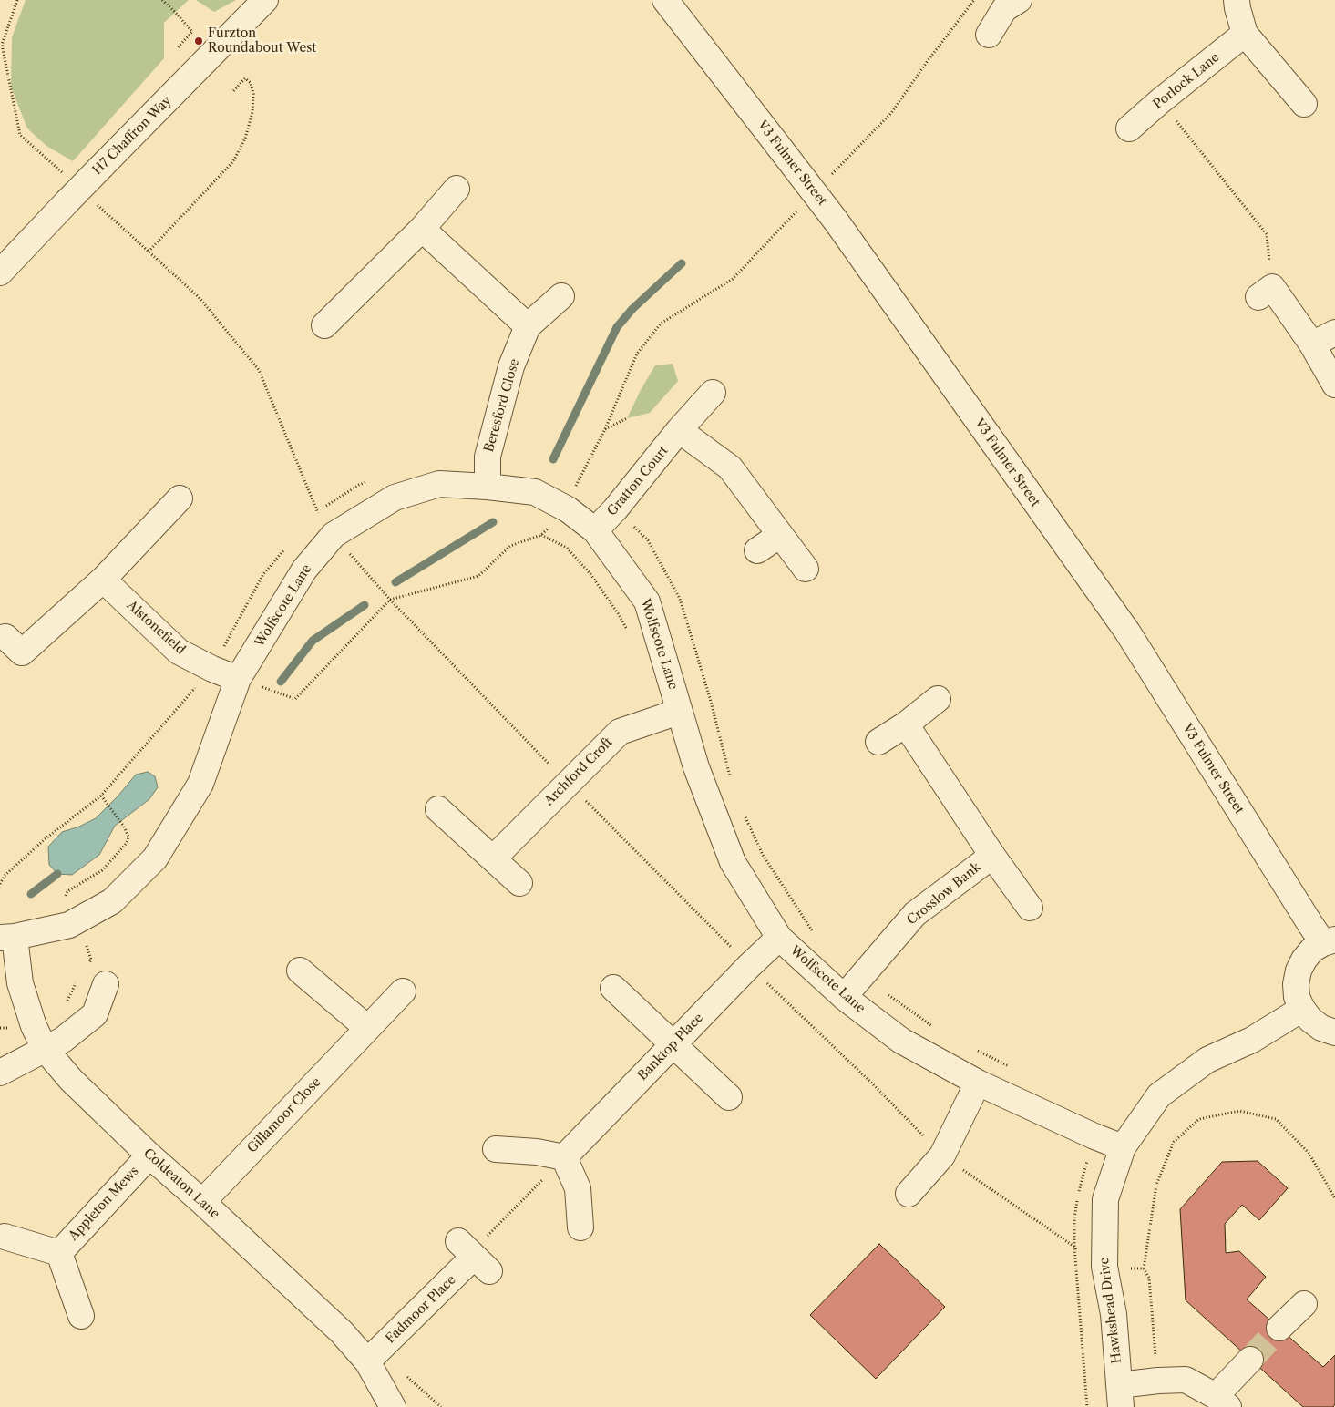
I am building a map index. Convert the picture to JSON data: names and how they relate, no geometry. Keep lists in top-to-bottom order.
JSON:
{
  "streets": {
    "street": [
      "Porlock Lane",
      "H7 Chaffron Way",
      "V3 Fulmer Street",
      "Beresford Close",
      "Gratton Court",
      "Wolfscote Lane",
      "Alstonefield",
      "Archford Croft",
      "Crosslow Bank",
      "Banktop Place",
      "Gillamoor Close",
      "Coldeaton Lane",
      "Appleton Mews",
      "Fadmoor Place",
      "Hawkshead Drive"
    ]
  },
  "crossings": [
    ["Beresford Close", "Wolfscote Lane"],
    ["Gratton Court", "Wolfscote Lane"],
    ["Wolfscote Lane", "Alstonefield"],
    ["Wolfscote Lane", "Archford Croft"],
    ["Wolfscote Lane", "Crosslow Bank"],
    ["Wolfscote Lane", "Banktop Place"],
    ["Wolfscote Lane", "Coldeaton Lane"],
    ["Wolfscote Lane", "Hawkshead Drive"],
    ["Gillamoor Close", "Coldeaton Lane"],
    ["Coldeaton Lane", "Appleton Mews"],
    ["Coldeaton Lane", "Fadmoor Place"]
  ],
  "places": ["Furzton Roundabout West"]
}
